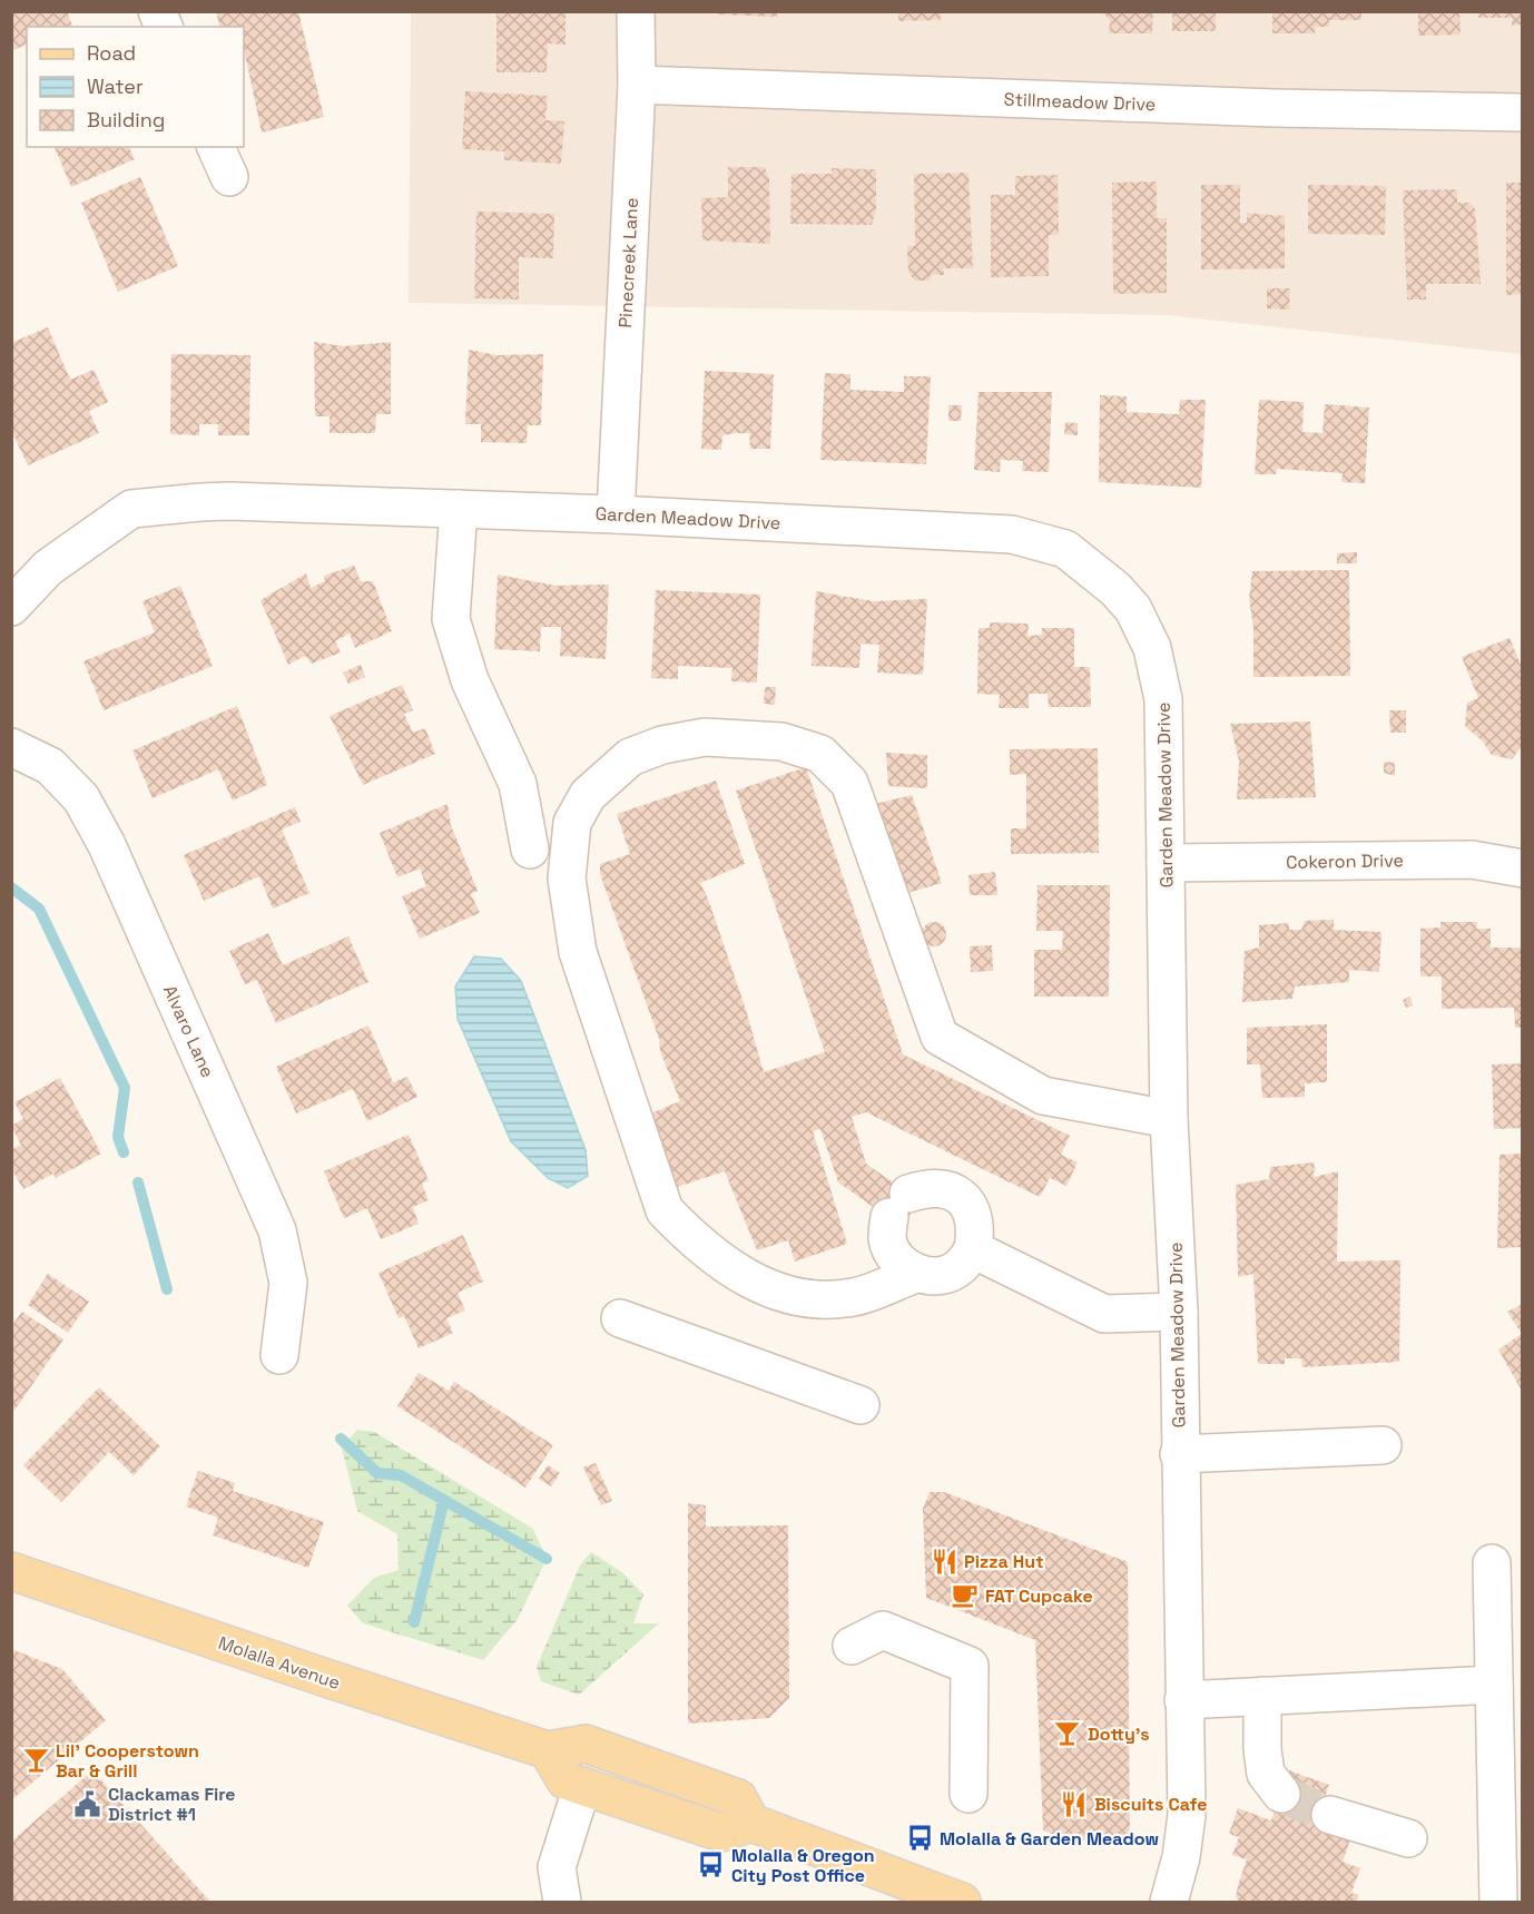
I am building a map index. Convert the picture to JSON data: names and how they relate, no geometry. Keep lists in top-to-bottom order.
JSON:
{
  "streets": {
    "main road": ["Molalla Avenue"],
    "street": [
      "Stillmeadow Drive",
      "Pinecreek Lane",
      "Garden Meadow Drive",
      "Cokeron Drive",
      "Alvaro Lane"
    ]
  },
  "crossings": [
    ["Stillmeadow Drive", "Pinecreek Lane"],
    ["Pinecreek Lane", "Garden Meadow Drive"],
    ["Garden Meadow Drive", "Cokeron Drive"]
  ],
  "places": {
    "restaurant": ["Pizza Hut", "Biscuits Cafe"],
    "cafe": ["FAT Cupcake"],
    "bar": ["Dotty's", "Lil' Cooperstown Bar & Grill"],
    "public building": ["Clackamas Fire District #1"],
    "bus stop": ["Molalla & Garden Meadow", "Molalla & Oregon City Post Office"]
  },
  "legend": ["Road", "Water", "Building"]
}
